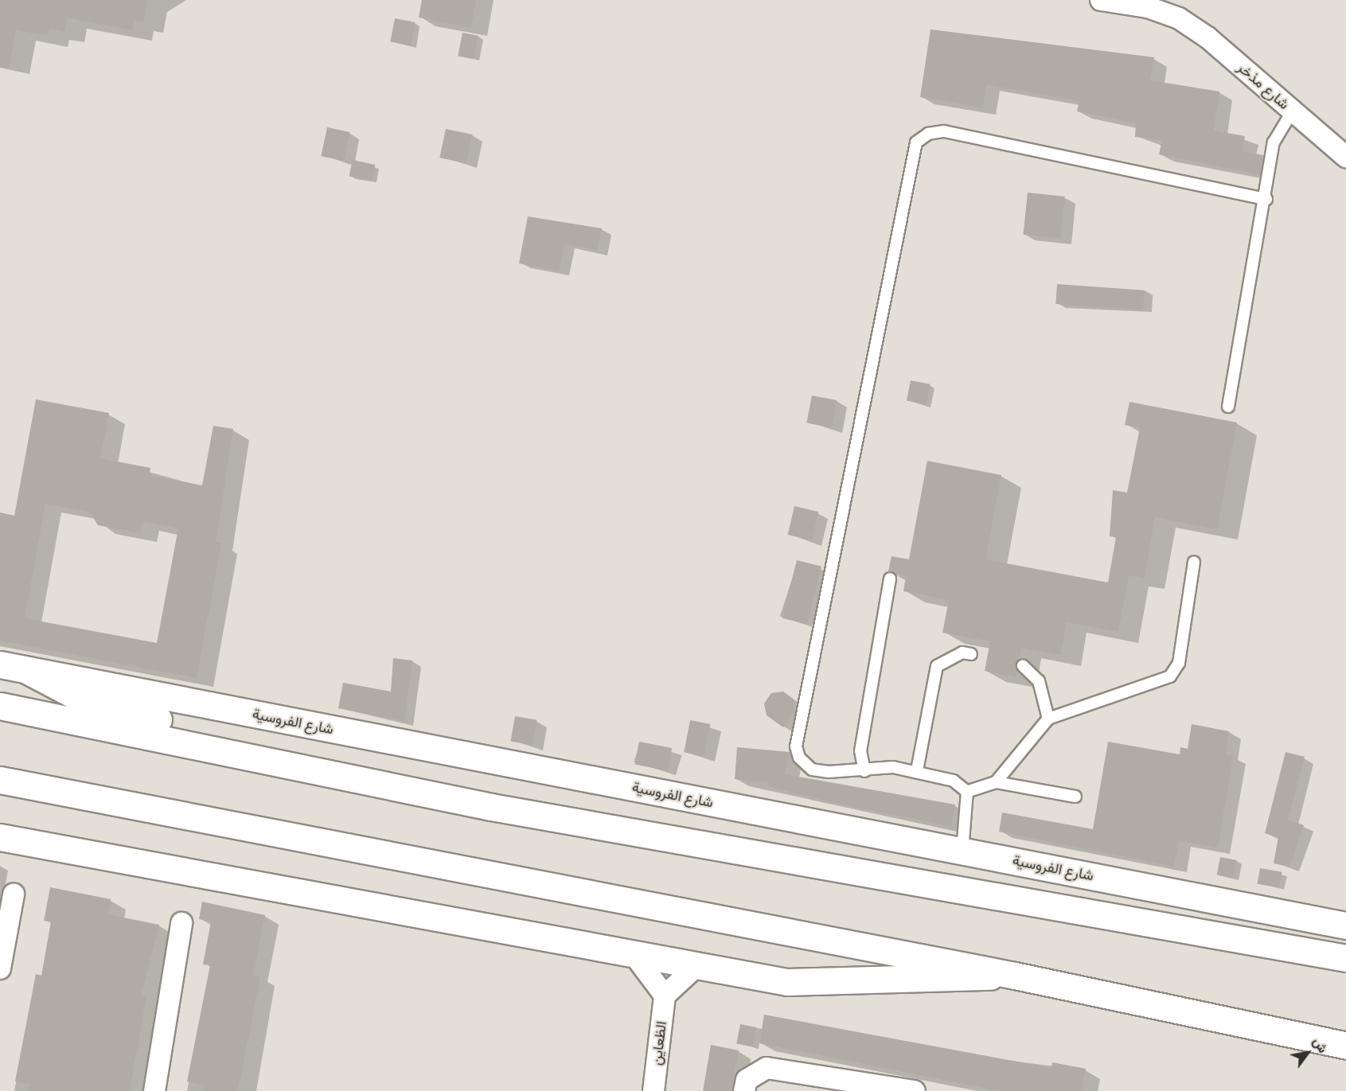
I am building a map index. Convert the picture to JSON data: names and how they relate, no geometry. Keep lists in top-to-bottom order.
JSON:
{
  "streets": {
    "main road": ["شارع الفروسية"],
    "street": ["شارع مذخر", "الظعاين"]
  },
  "north": "top right"
}
